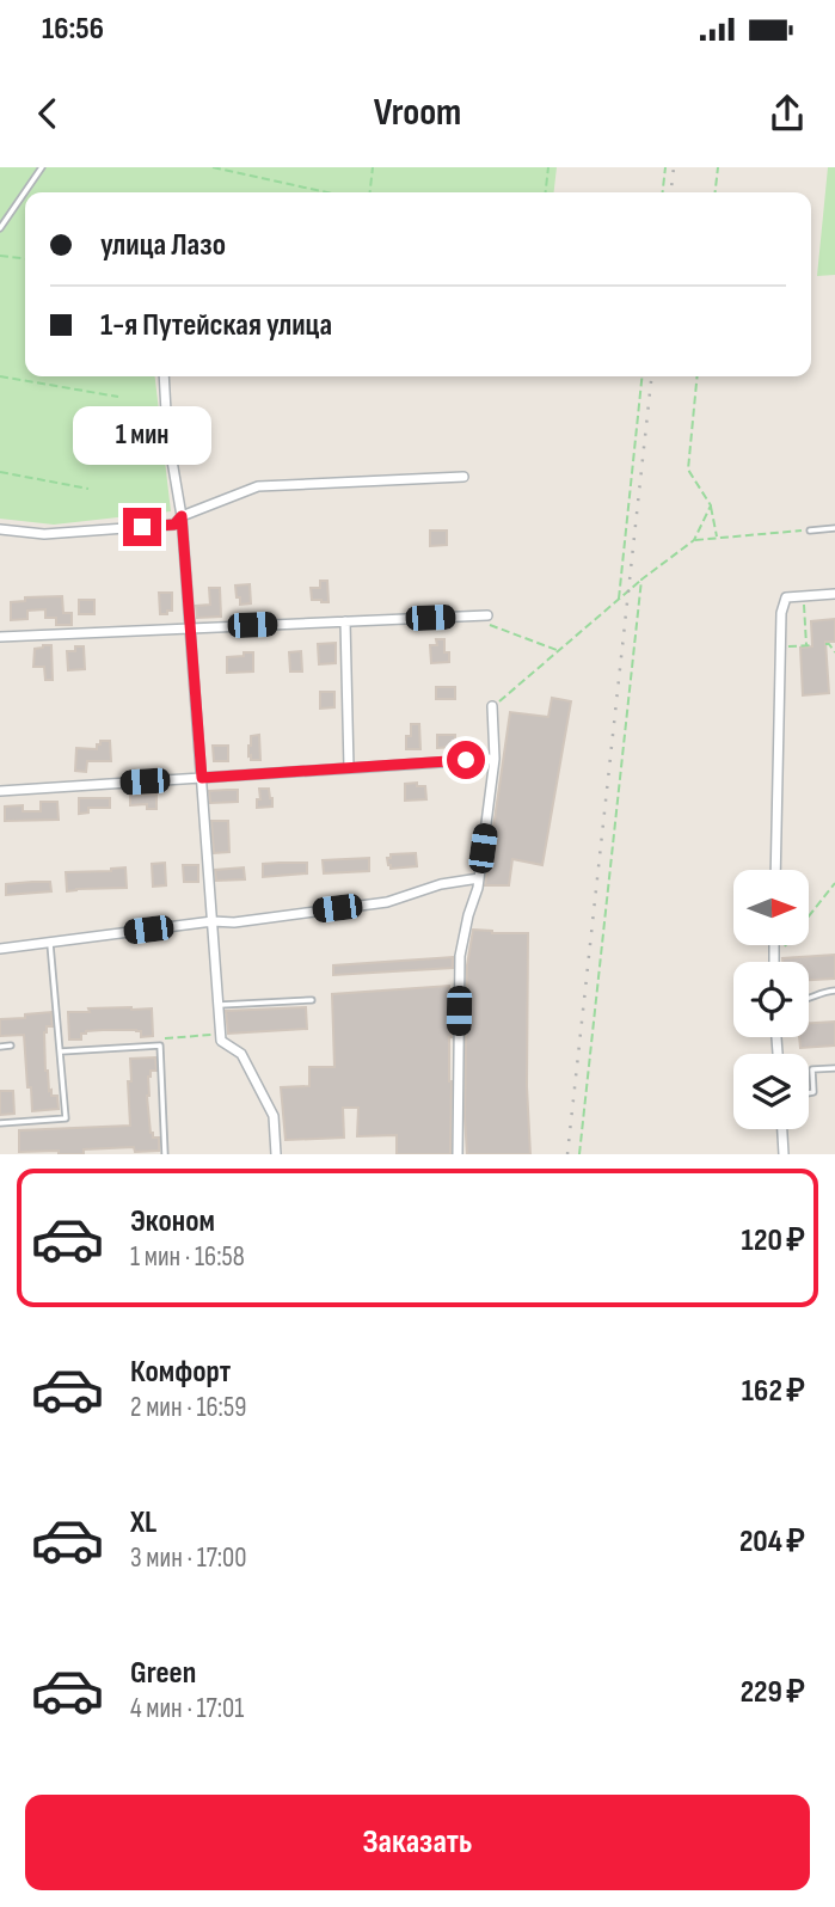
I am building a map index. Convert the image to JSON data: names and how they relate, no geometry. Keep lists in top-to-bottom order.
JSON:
{
  "north": "right",
  "page": {
    "status": "16:56",
    "header": "Vroom",
    "banner": ["улица Лазо", "1-я Путейская улица"],
    "bubble": "1 мин",
    "list": [
      {
        "name": "Эконом",
        "note": "1 мин · 16:58",
        "value": "120 ₽"
      },
      {
        "name": "Комфорт",
        "note": "2 мин · 16:59",
        "value": "162 ₽"
      },
      {
        "name": "XL",
        "note": "3 мин · 17:00",
        "value": "204 ₽"
      },
      {
        "name": "Green",
        "note": "4 мин · 17:01",
        "value": "229 ₽"
      }
    ],
    "buttons": "Заказать"
  }
}
